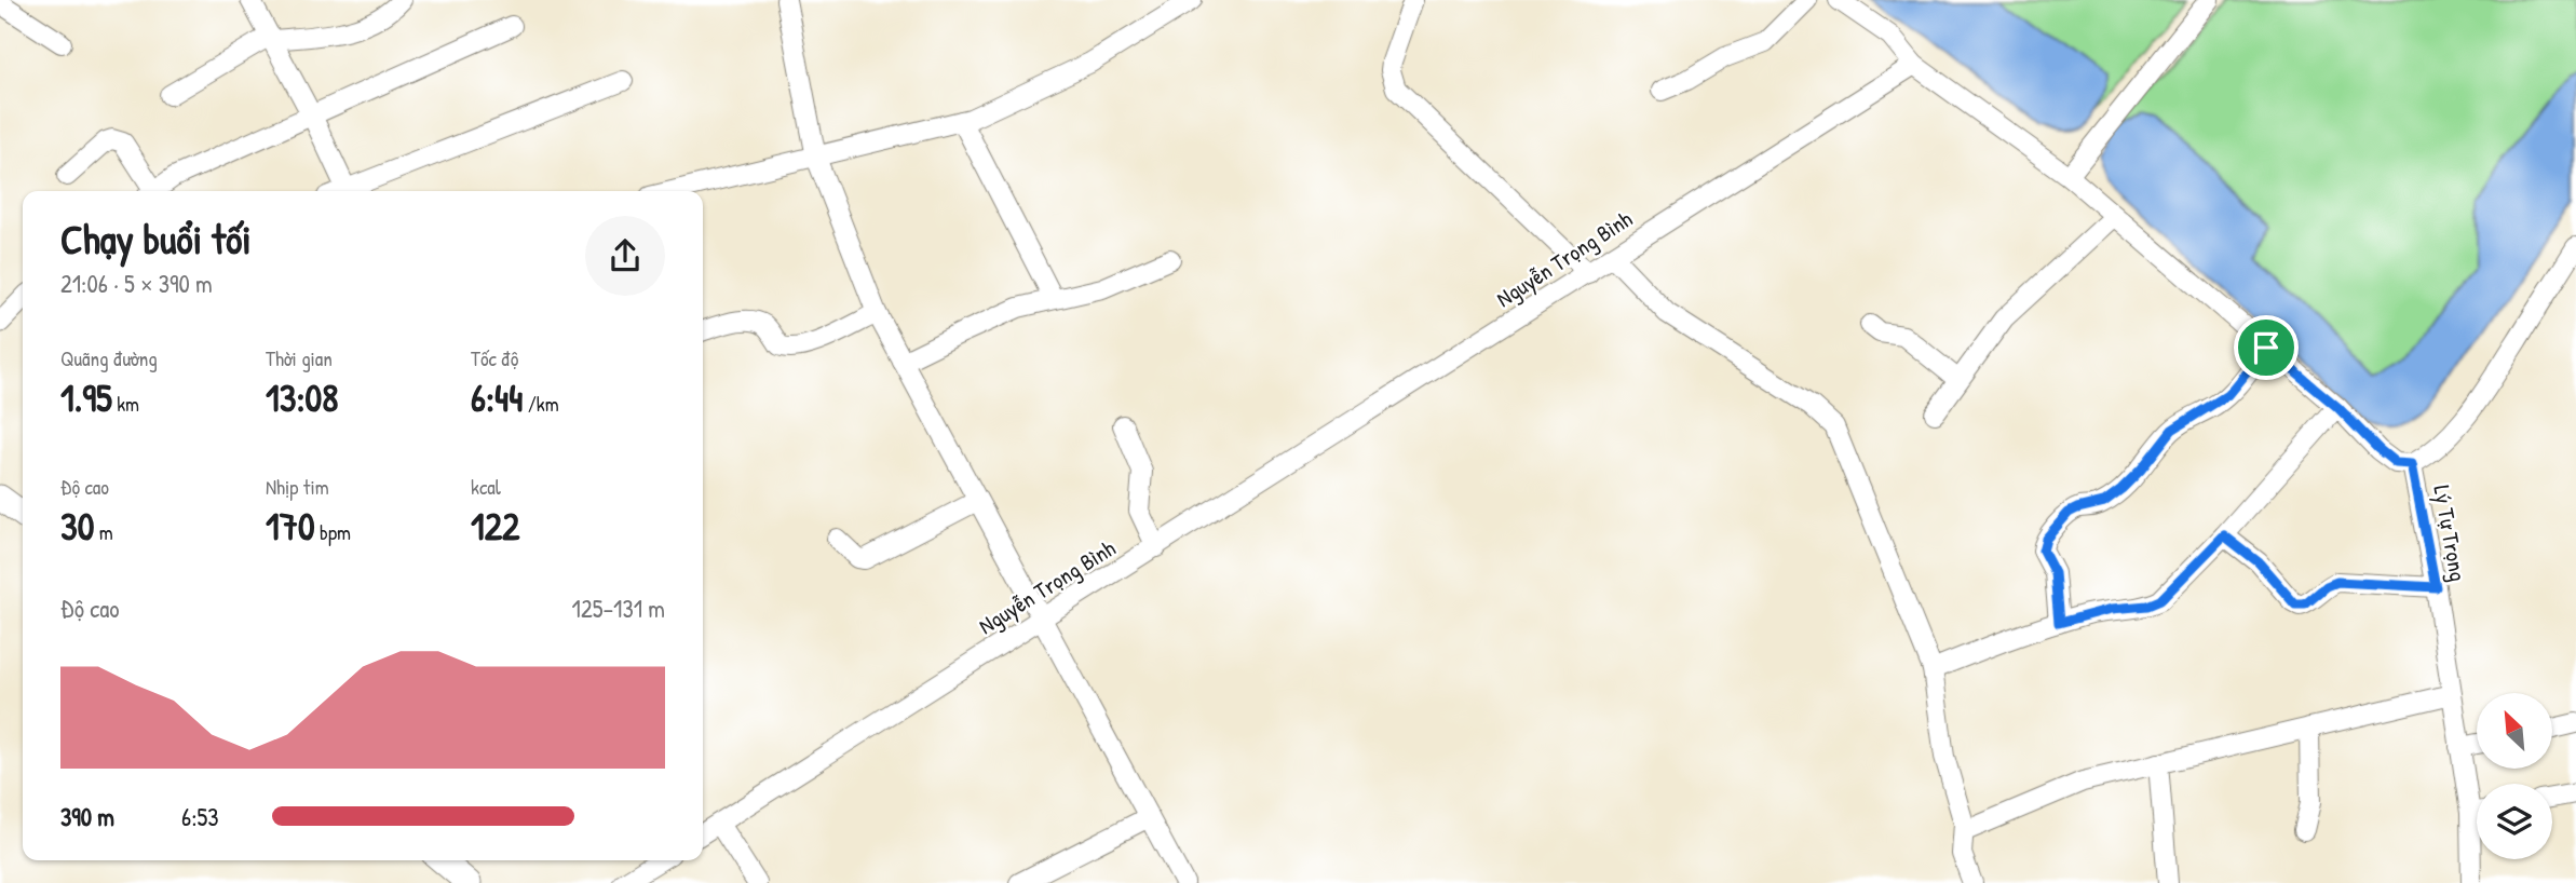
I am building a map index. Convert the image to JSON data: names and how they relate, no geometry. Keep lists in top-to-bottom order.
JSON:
{
  "streets": {
    "street": ["Nguyễn Trọng Bình", "Lý Tự Trọng"]
  },
  "north": "top left",
  "page": {
    "heading": ["Chạy buổi tối", "21:06 · 5 × 390 m"],
    "stats": [
      ["Quãng đường", "1.95 km"],
      ["Thời gian", "13:08"],
      ["Tốc độ", "6:44 /km"],
      ["Độ cao", "30 m"],
      ["Nhịp tim", "170 bpm"],
      ["kcal", "122"]
    ],
    "chart": ["Độ cao", "125–131 m"],
    "list": [
      {
        "name": "390 m",
        "note": "6:53"
      }
    ]
  }
}
